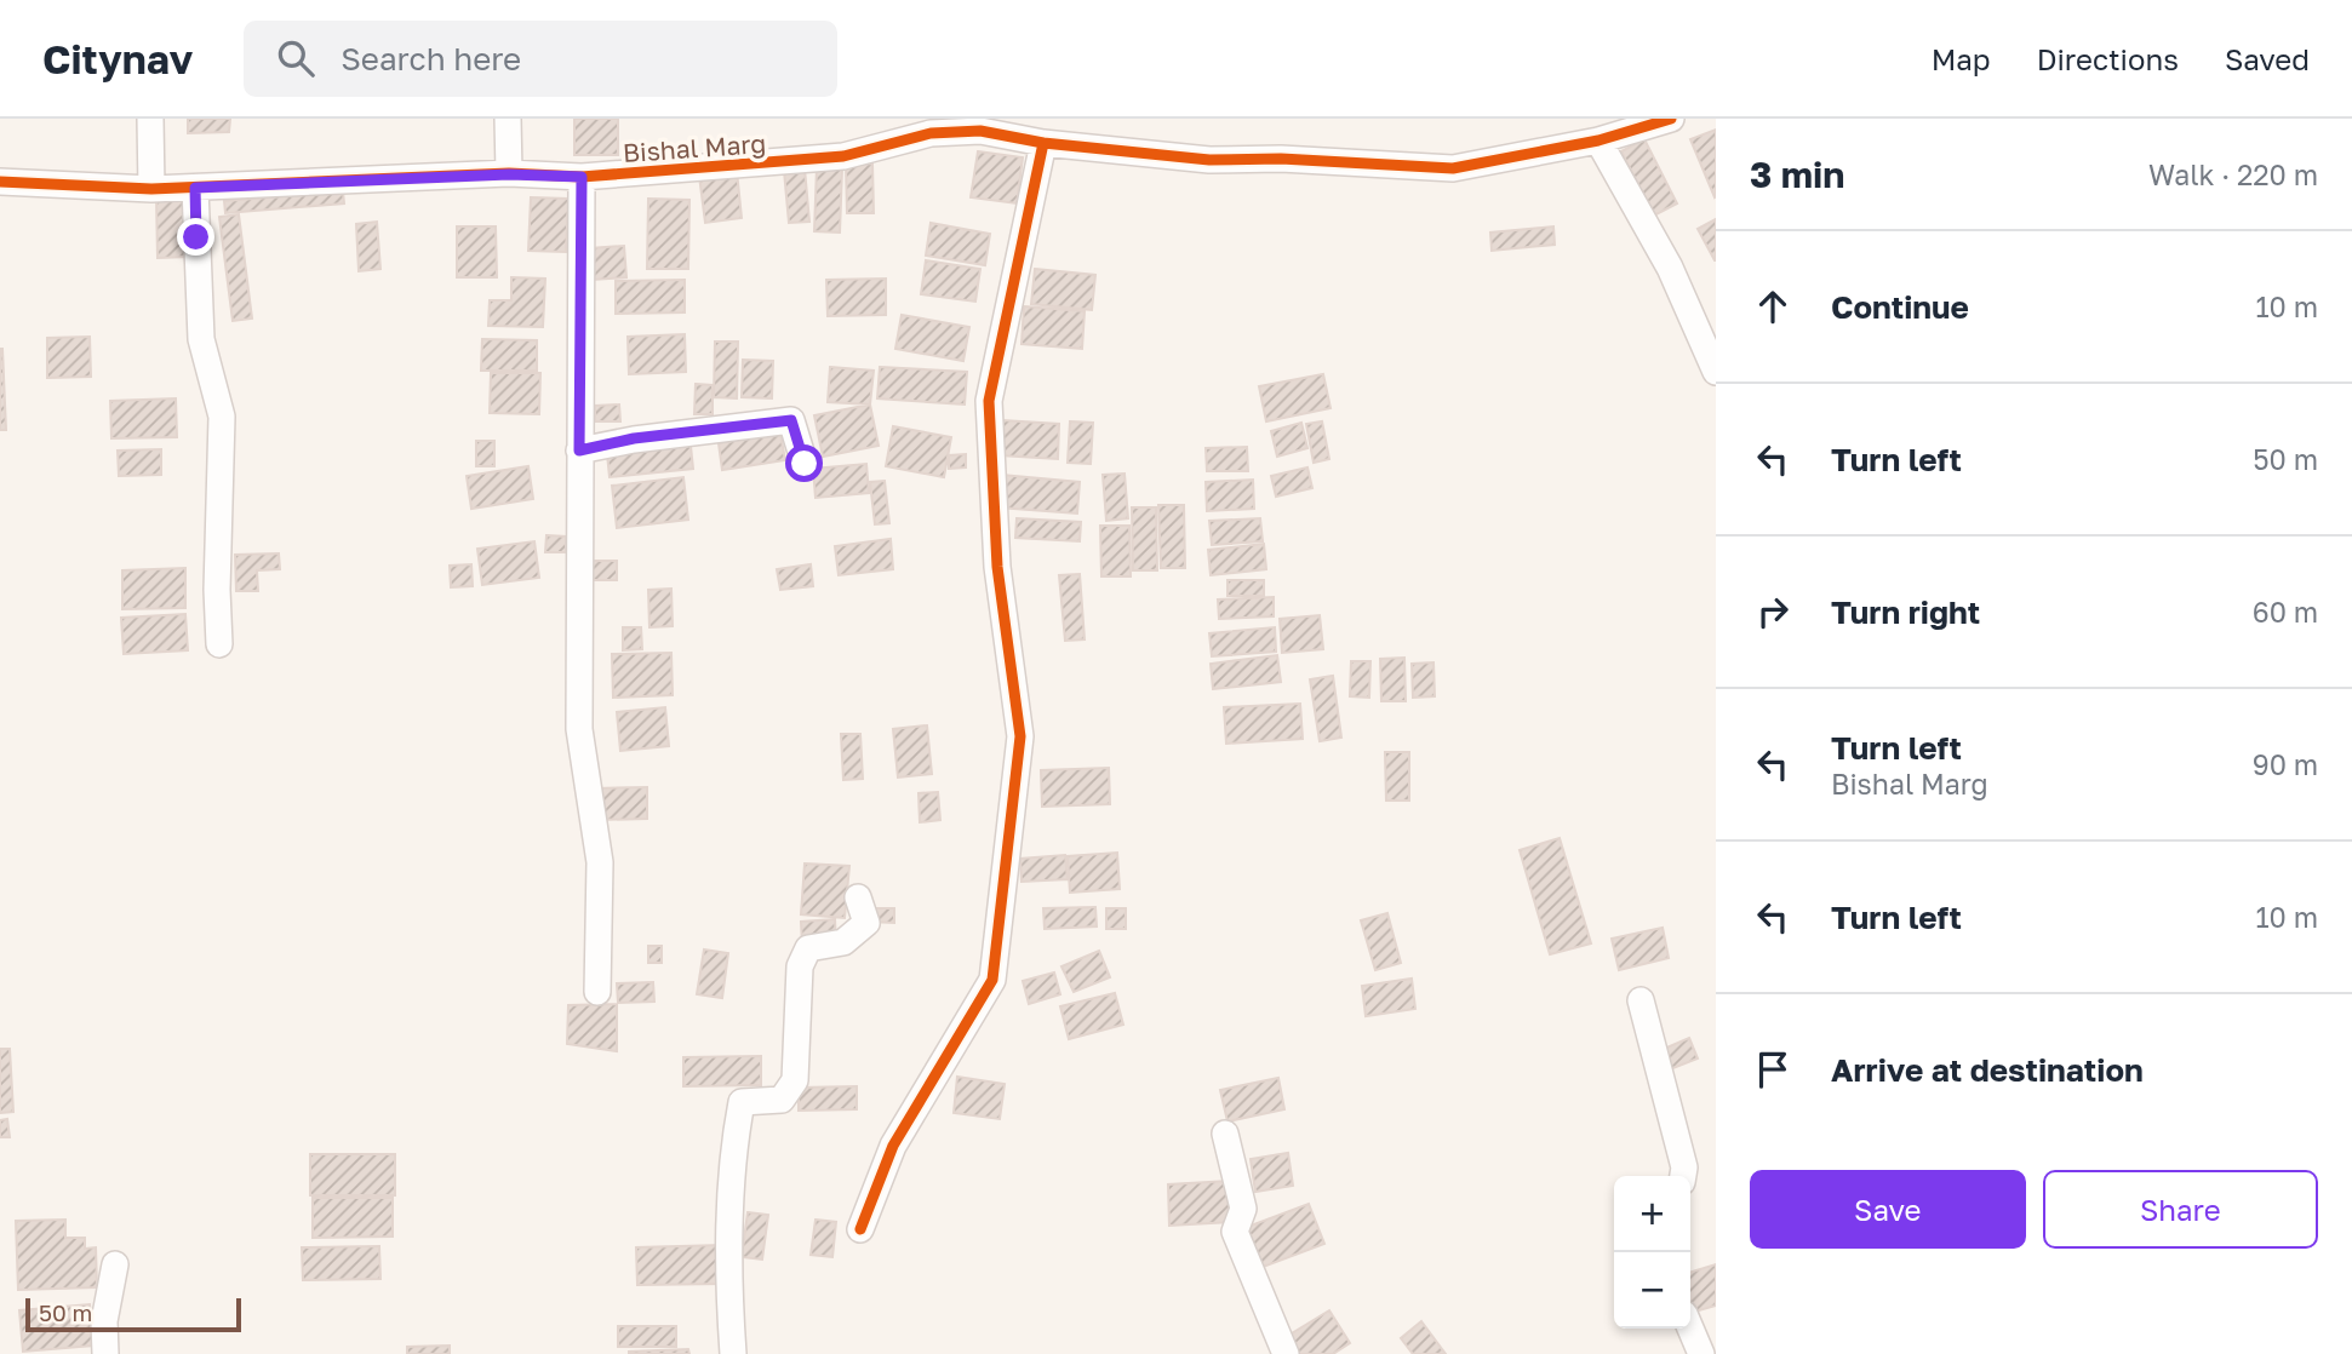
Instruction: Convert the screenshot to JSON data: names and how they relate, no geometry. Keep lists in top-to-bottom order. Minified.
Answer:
{"streets":{"street":["Bishal Marg"]},"scale_bar":"50 m","page":{"header":"Citynav","search":"Search here","nav":["Map","Directions","Saved"],"heading":["3 min","Walk · 220 m"],"list":[["Continue","10 m"],["Turn left","50 m"],["Turn right","60 m"],["Turn left","Bishal Marg","90 m"],["Turn left","10 m"],"Arrive at destination"],"buttons":["Save","Share"],"map_buttons":["+","−"],"scale":"50 m"}}
